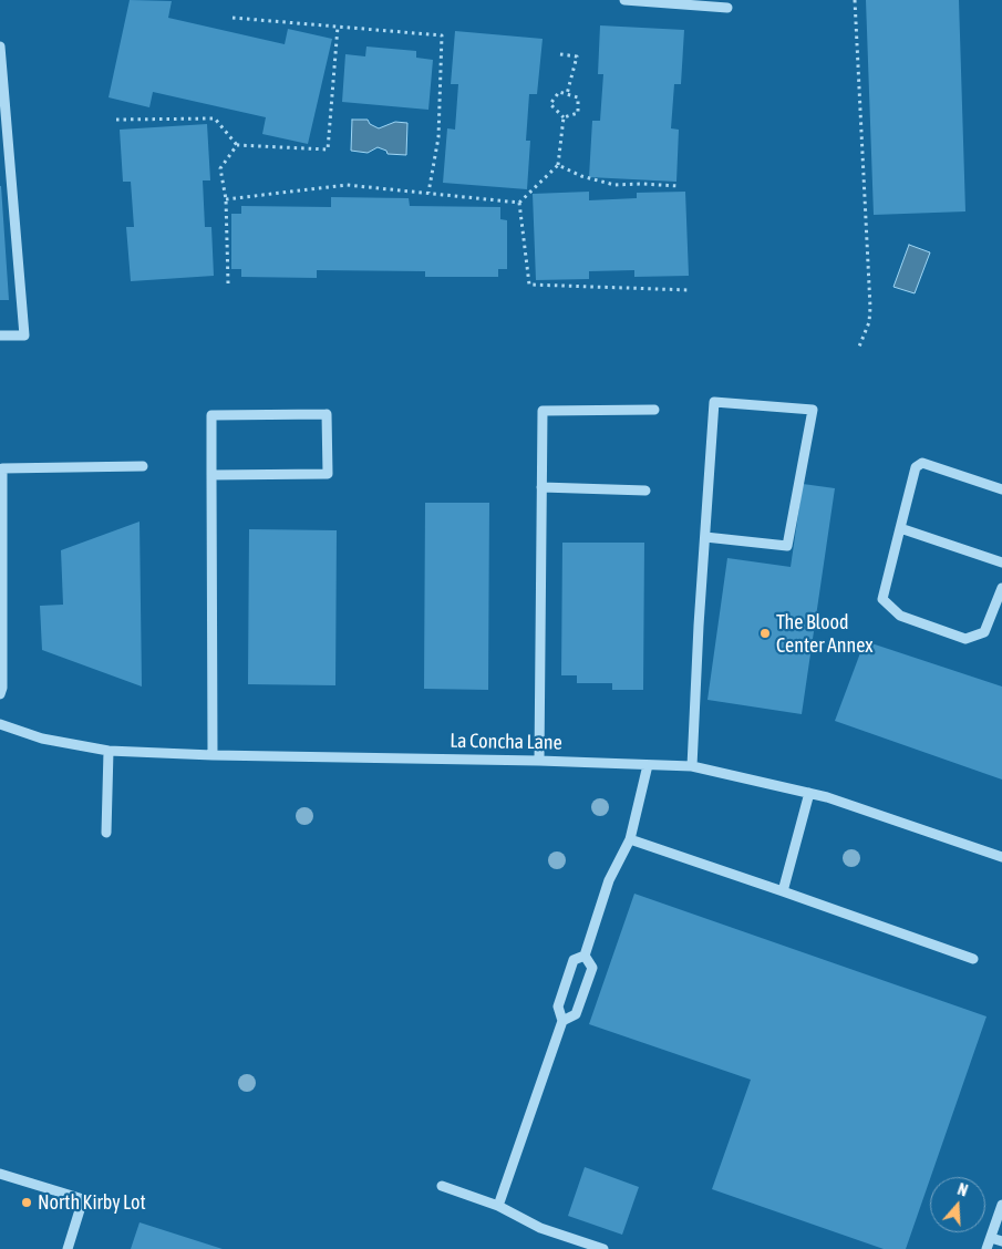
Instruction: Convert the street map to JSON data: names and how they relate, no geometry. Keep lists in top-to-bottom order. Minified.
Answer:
{"streets":{"street":["La Concha Lane"]},"places":["The Blood Center Annex","North Kirby Lot"],"north":"top"}
